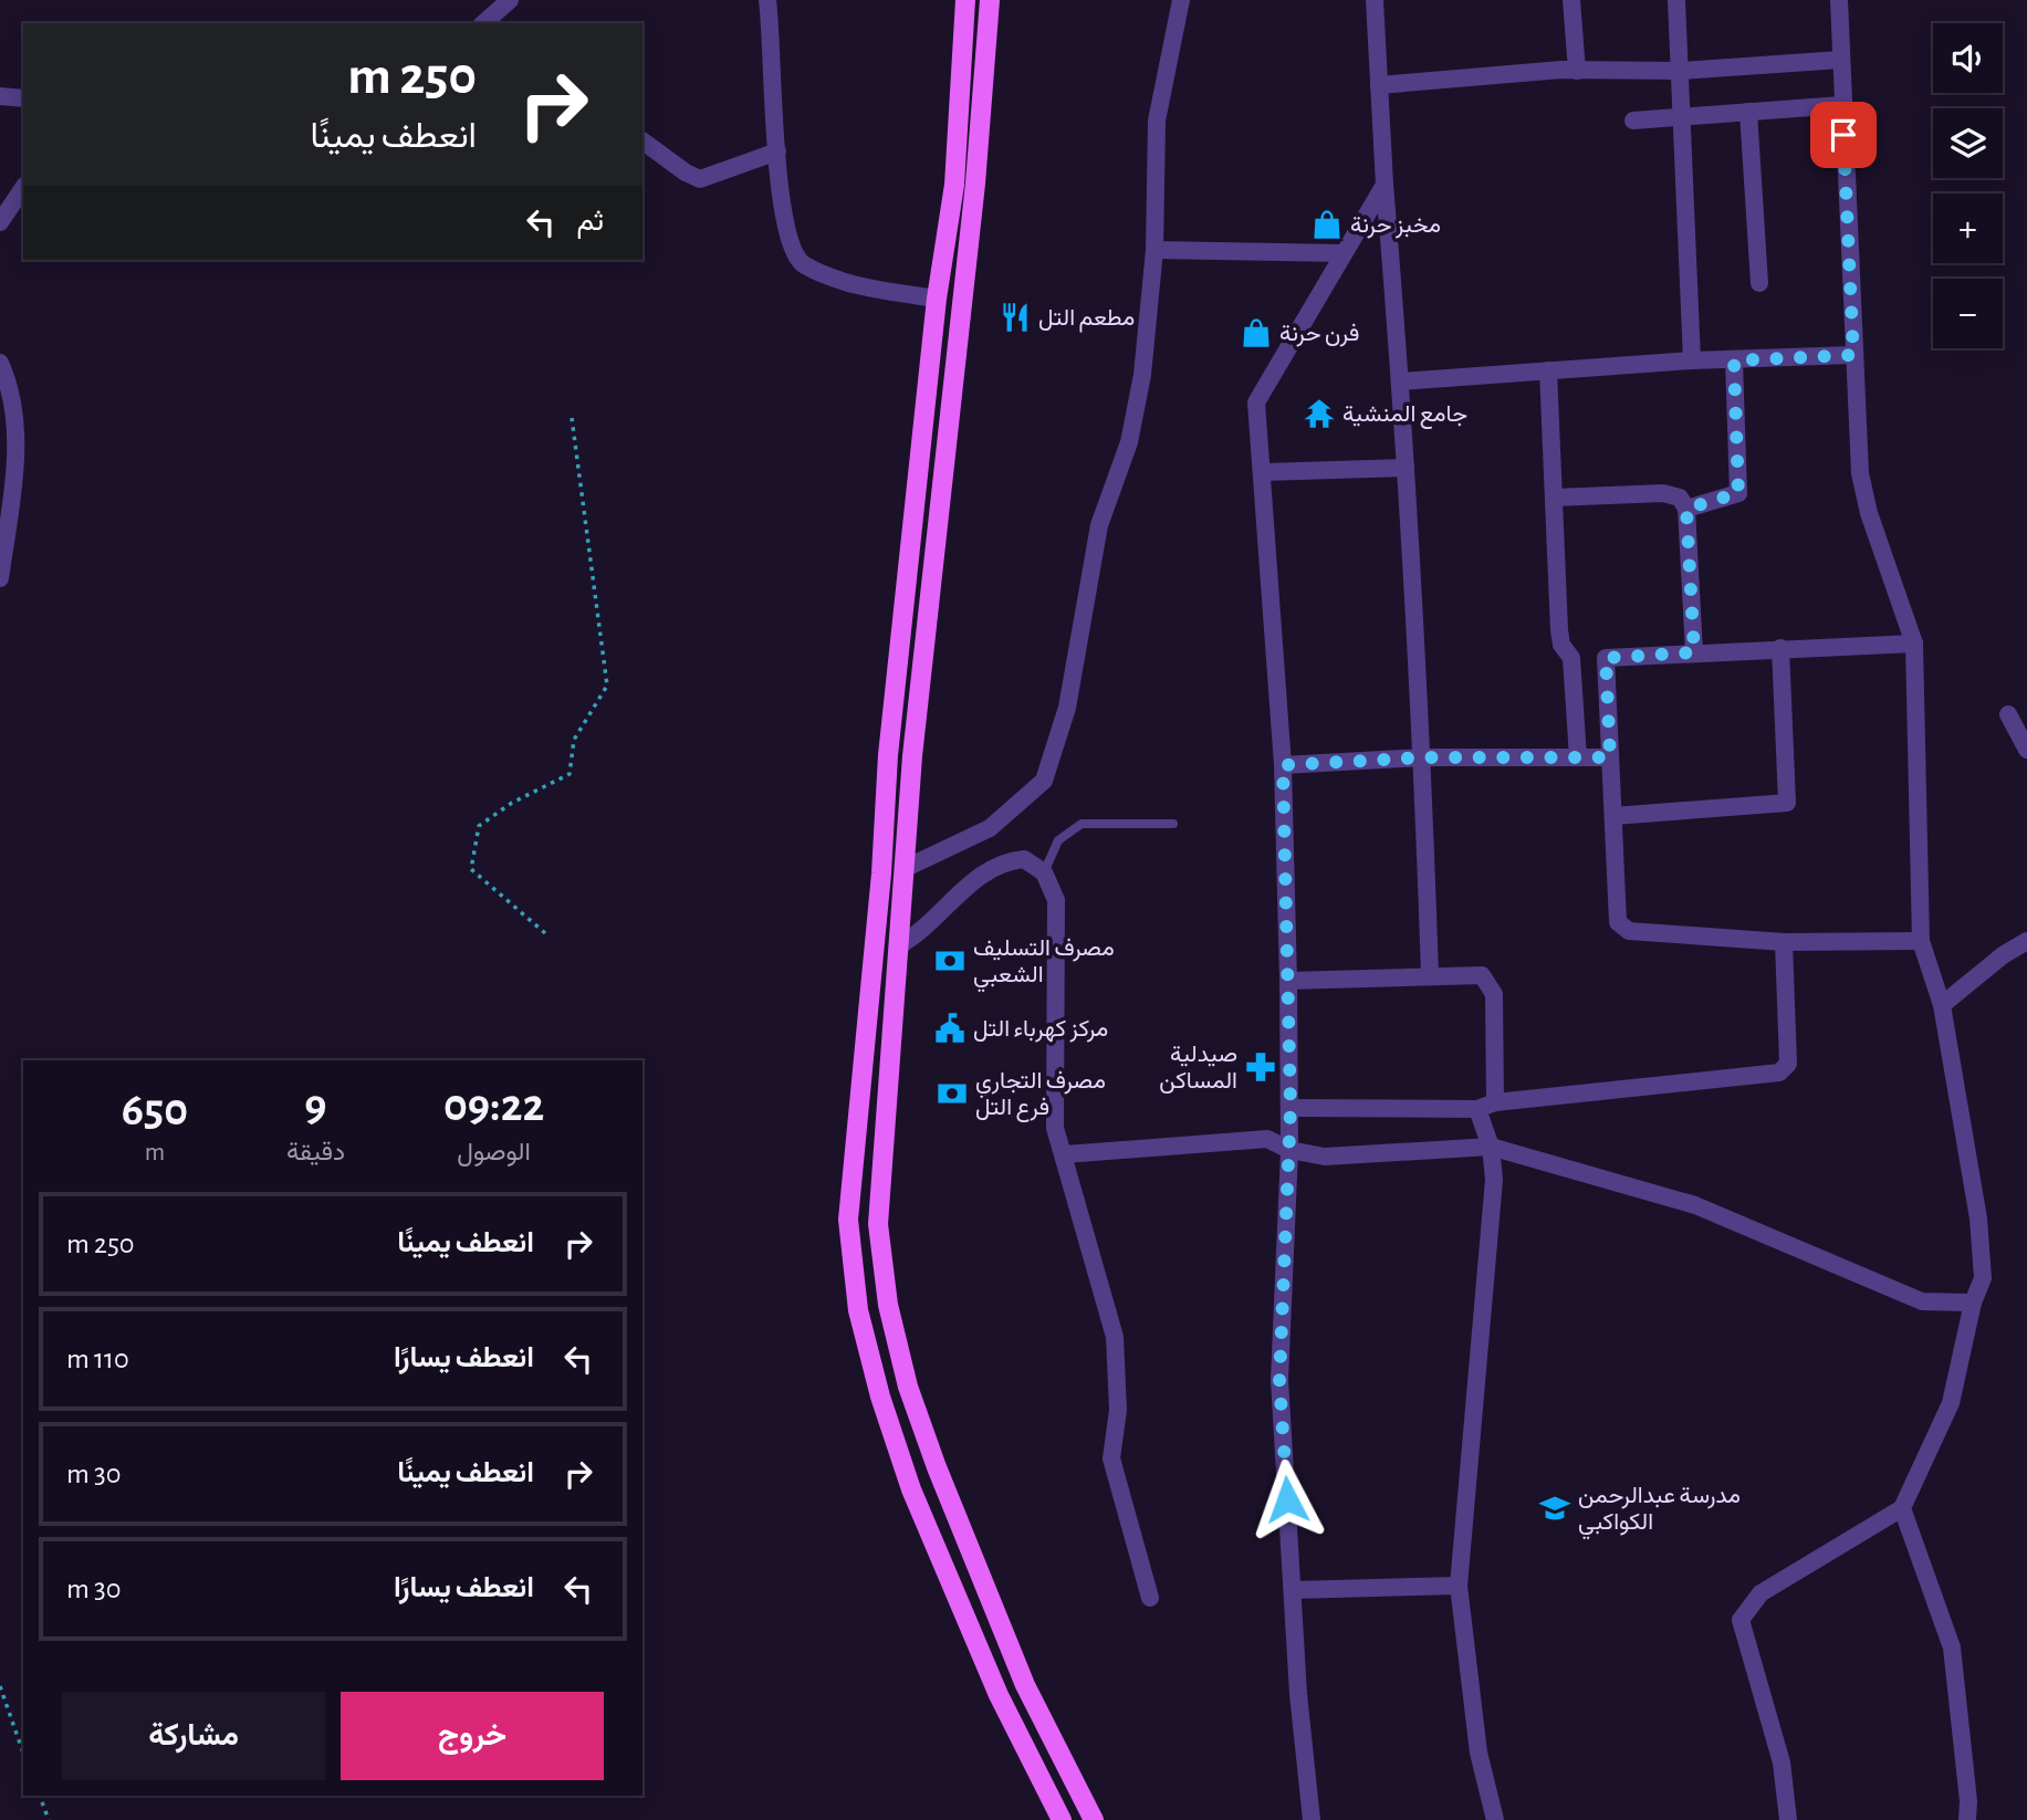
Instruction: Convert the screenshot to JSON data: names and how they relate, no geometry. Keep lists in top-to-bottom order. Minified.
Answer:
{"places":{"shop":["مخبز حرنة","فرن حرنة"],"restaurant":["مطعم التل"],"temple":["جامع المنشية"],"bank":["مصرف التسليف الشعبي","مصرف التجاري فرع التل"],"public building":["مركز كهرباء التل"],"pharmacy":["صيدلية المساكن"],"school or university":["مدرسة عبدالرحمن الكواكبي"]},"page":{"map_buttons":["+","−"],"turn":["250 m","انعطف يمينًا"],"then":"ثم","eta":["09:22","الوصول","9","دقيقة","650","m"],"list":[{"name":"انعطف يمينًا","value":"250 m"},{"name":"انعطف يسارًا","value":"110 m"},{"name":"انعطف يمينًا","value":"30 m"},{"name":"انعطف يسارًا","value":"30 m"}],"buttons":["خروج","مشاركة"]}}
